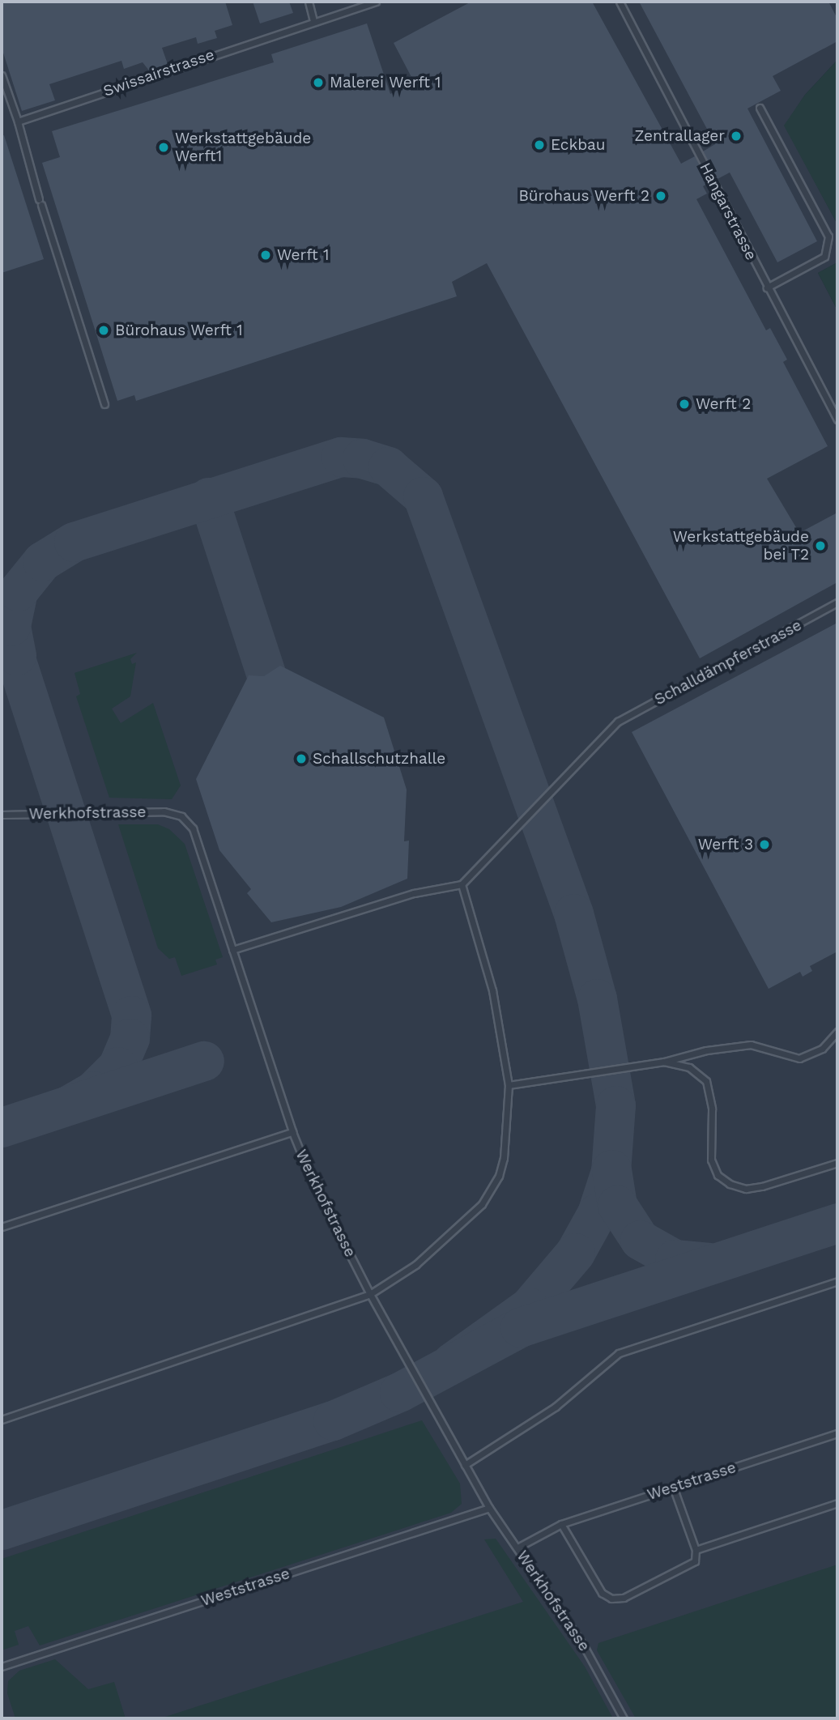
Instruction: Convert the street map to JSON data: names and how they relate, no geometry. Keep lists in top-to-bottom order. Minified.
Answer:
{"streets":{"lane":["Swissairstrasse","Hangarstrasse","Schalldämpferstrasse","Werkhofstrasse","Weststrasse"]},"crossings":[["Werkhofstrasse","Weststrasse"]],"places":["Malerei Werft 1","Zentrallager","Eckbau","Werkstattgebäude Werft1","Bürohaus Werft 2","Werft 1","Bürohaus Werft 1","Werft 2","Werkstattgebäude bei T2","Schallschutzhalle","Werft 3"]}
